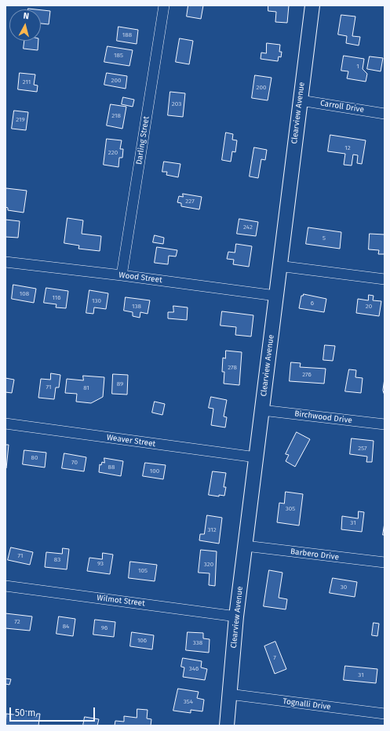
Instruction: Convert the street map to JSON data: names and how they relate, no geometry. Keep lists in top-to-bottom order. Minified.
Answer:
{"streets":{"street":["Carroll Drive","Clearview Avenue","Darling Street","Wood Street","Birchwood Drive","Weaver Street","Barbero Drive","Wilmot Street","Tognalli Drive"]},"crossings":[["Carroll Drive","Clearview Avenue"],["Clearview Avenue","Wood Street"],["Clearview Avenue","Birchwood Drive"],["Clearview Avenue","Weaver Street"],["Clearview Avenue","Barbero Drive"],["Clearview Avenue","Wilmot Street"],["Clearview Avenue","Tognalli Drive"],["Darling Street","Wood Street"]],"house_numbers":["188","185","1","200","211","200","203","218","219","12","220","227","242","5","108","116","130","6","138","20","278","276","89","71","81","257","80","70","88","100","305","31","312","71","83","93","320","105","30","72","84","96","106","338","7","346","31","354"],"scale_bar":"50 m","north":"top"}
